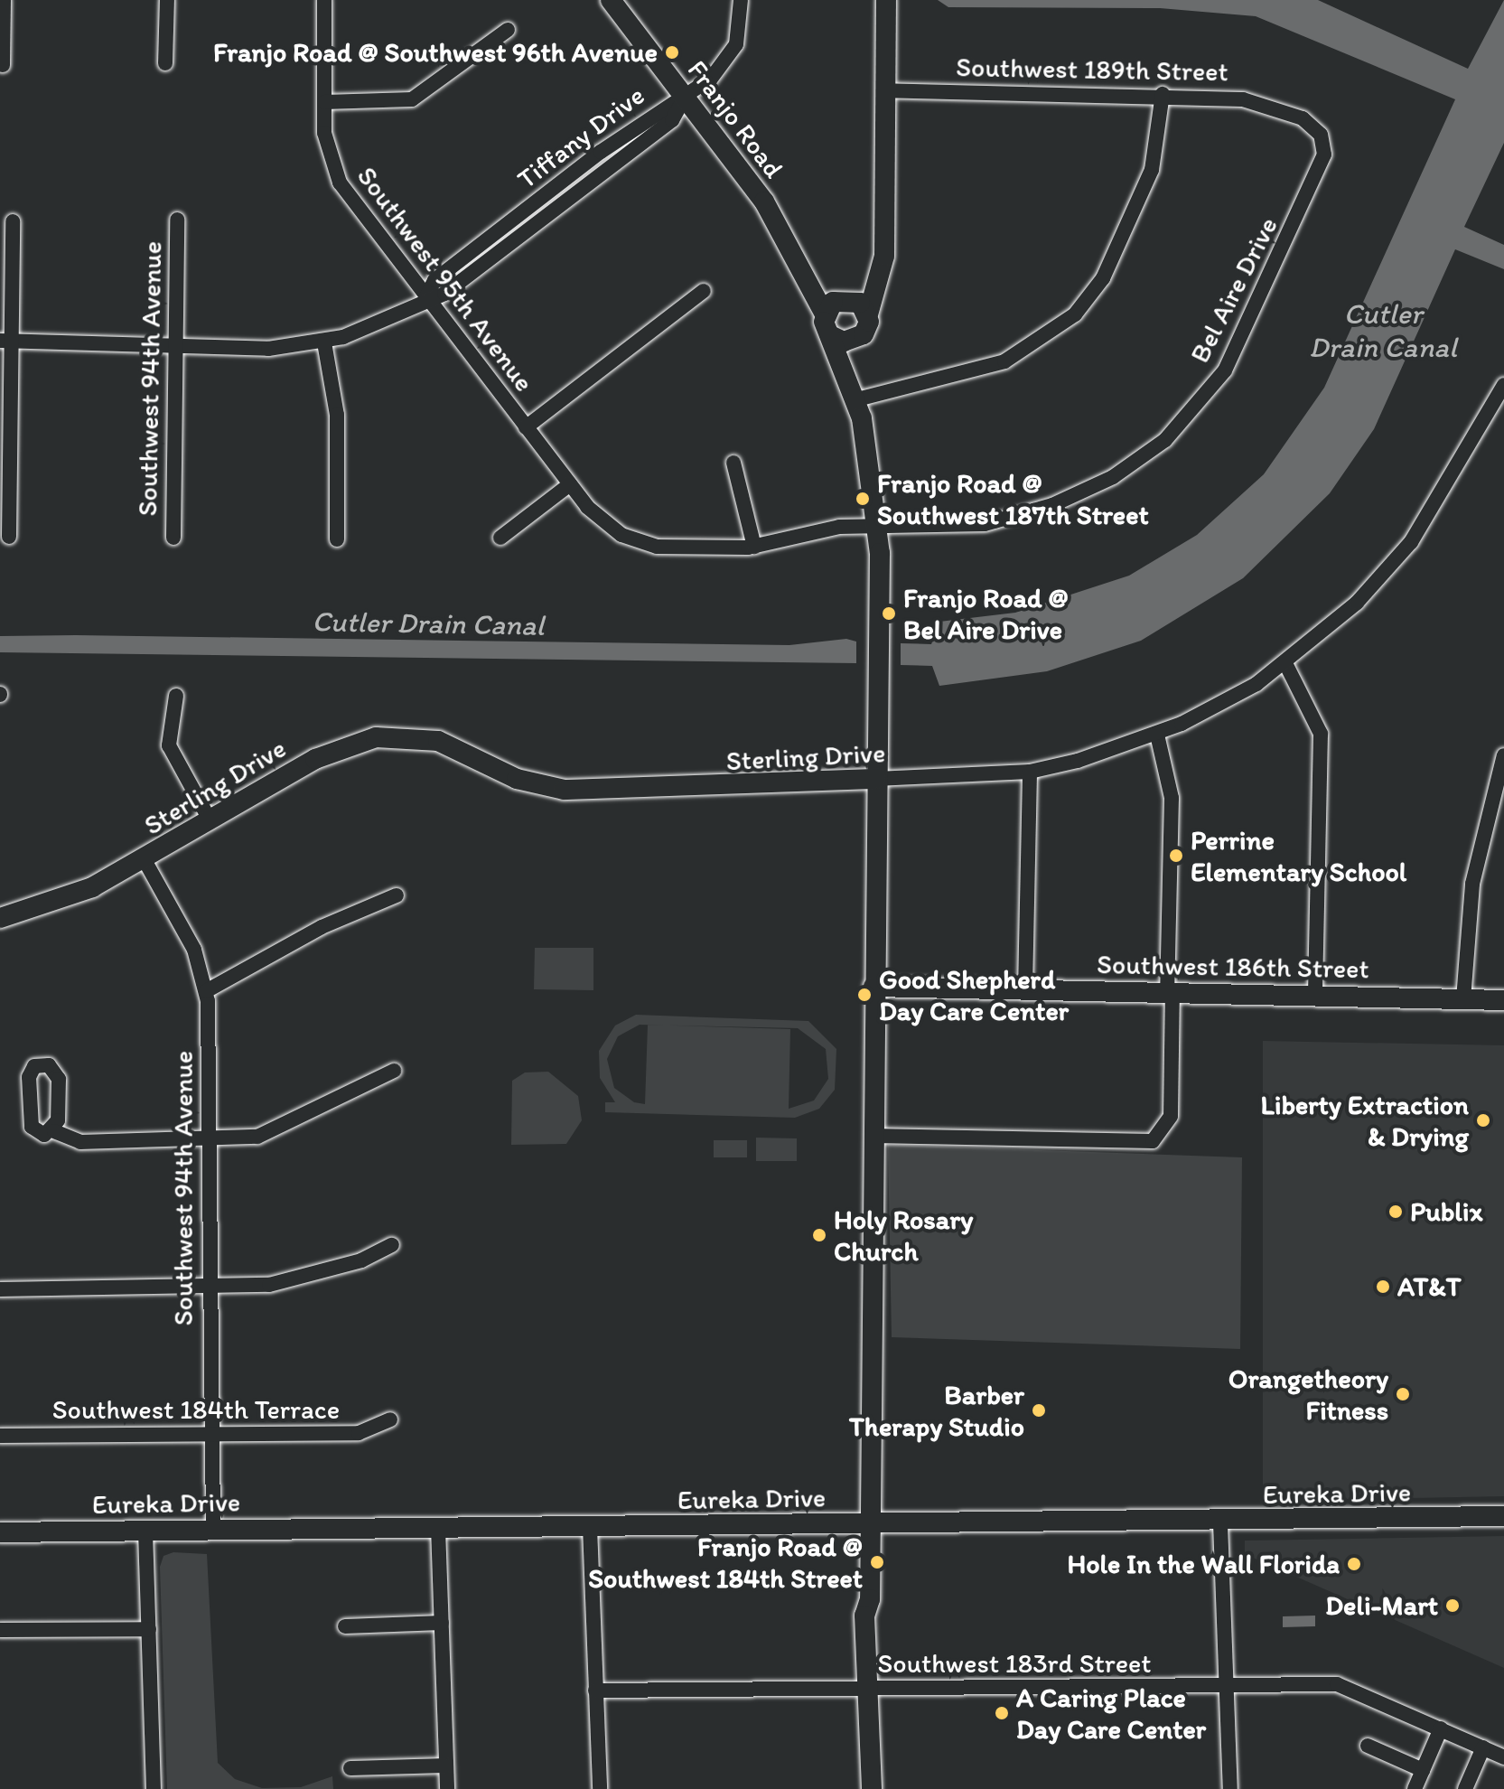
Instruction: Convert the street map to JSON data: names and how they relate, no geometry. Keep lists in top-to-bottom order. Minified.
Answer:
{"streets":{"street":["Southwest 189th Street","Franjo Road","Tiffany Drive","Southwest 95th Avenue","Bel Aire Drive","Southwest 94th Avenue","Sterling Drive","Southwest 186th Street","Southwest 184th Terrace","Eureka Drive","Southwest 183rd Street"]},"crossings":[["Southwest 189th Street","Bel Aire Drive"],["Franjo Road","Tiffany Drive"],["Franjo Road","Bel Aire Drive"],["Franjo Road","Sterling Drive"],["Franjo Road","Southwest 186th Street"],["Franjo Road","Eureka Drive"],["Franjo Road","Southwest 183rd Street"],["Tiffany Drive","Southwest 95th Avenue"],["Tiffany Drive","Southwest 94th Avenue"],["Southwest 95th Avenue","Bel Aire Drive"],["Southwest 94th Avenue","Sterling Drive"],["Southwest 94th Avenue","Southwest 184th Terrace"],["Southwest 94th Avenue","Eureka Drive"]],"water":["Cutler Drain Canal"],"places":["Franjo Road @ Southwest 96th Avenue","Franjo Road @ Southwest 187th Street","Franjo Road @ Bel Aire Drive","Perrine Elementary School","Good Shepherd Day Care Center","Liberty Extraction & Drying","Publix","Holy Rosary Church","AT&T","Orangetheory Fitness","Barber Therapy Studio","Franjo Road @ Southwest 184th Street","Hole In the Wall Florida","Deli-Mart","A Caring Place Day Care Center"]}
